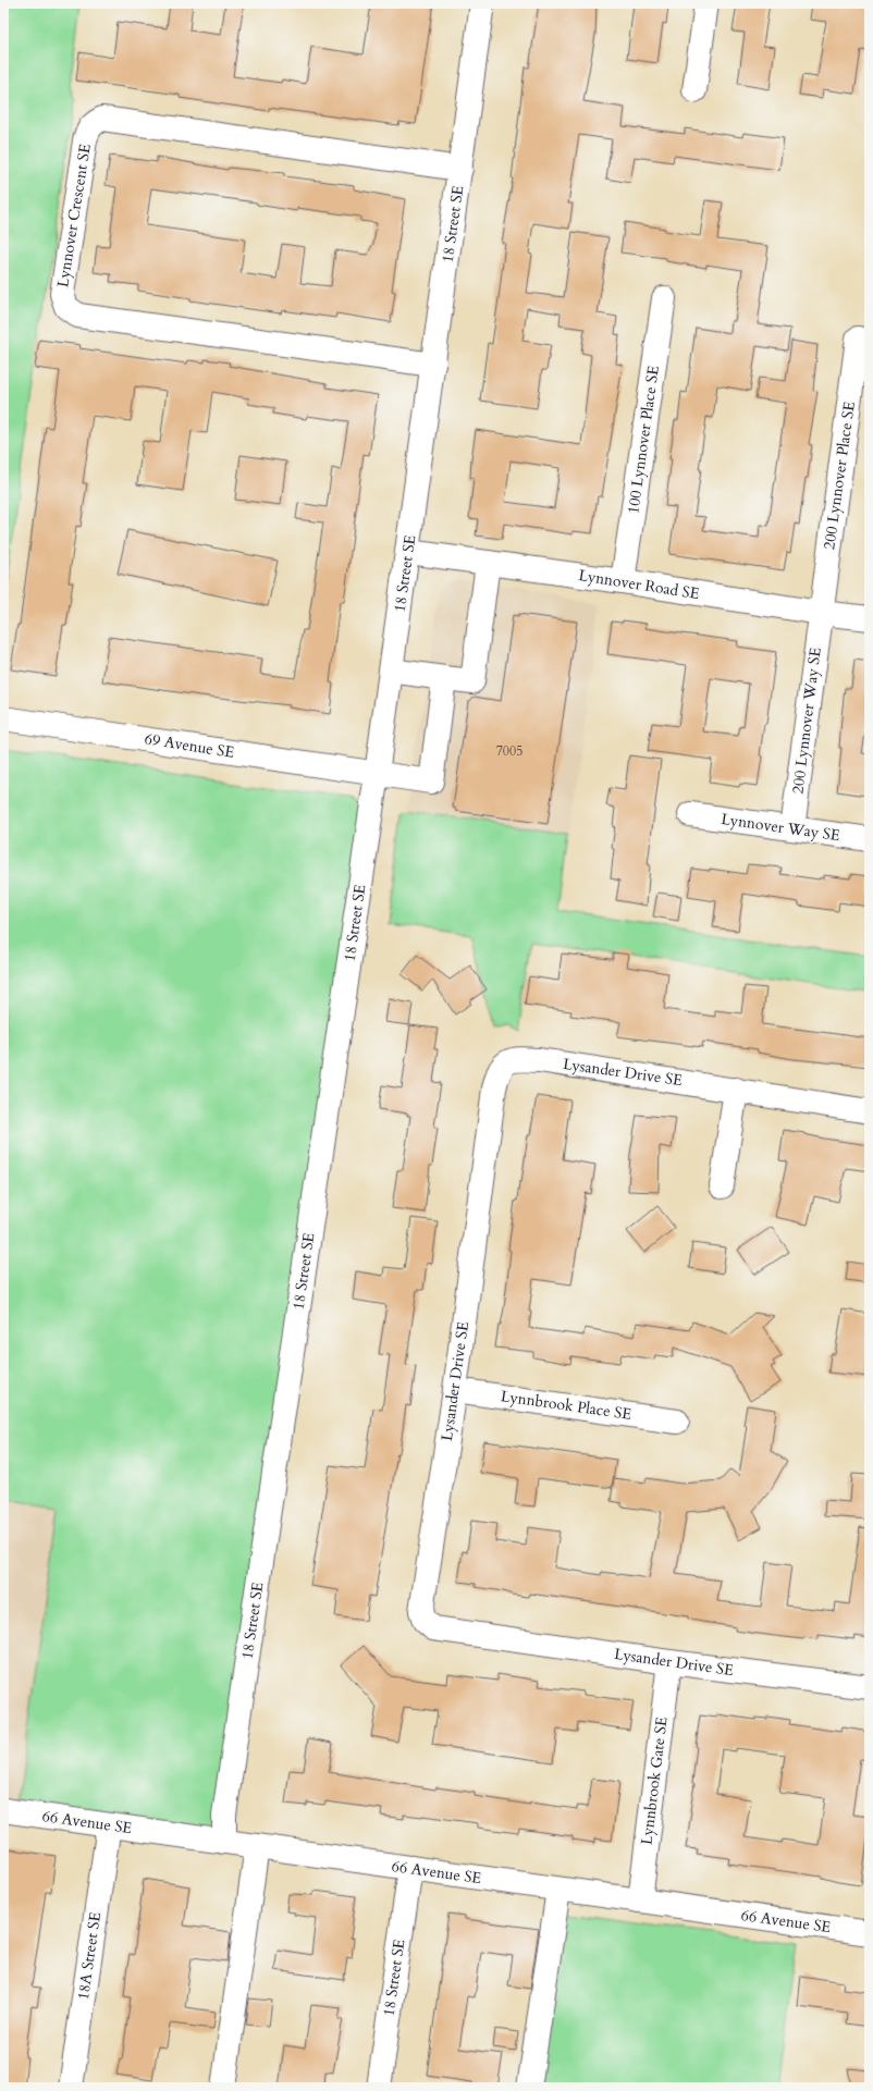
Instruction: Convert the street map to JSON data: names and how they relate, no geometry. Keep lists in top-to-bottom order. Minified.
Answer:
{"streets":{"street":["Lynnover Crescent SE","18 Street SE","100 Lynnover Place SE","200 Lynnover Place SE","Lynnover Road SE","200 Lynnover Way SE","69 Avenue SE","Lynnover Way SE","Lysander Drive SE","Lynnbrook Place SE","Lynnbrook Gate SE","66 Avenue SE","18A Street SE"]},"crossings":[["Lynnover Crescent SE","18 Street SE"],["18 Street SE","Lynnover Road SE"],["18 Street SE","69 Avenue SE"],["18 Street SE","66 Avenue SE"],["100 Lynnover Place SE","Lynnover Road SE"],["200 Lynnover Place SE","Lynnover Road SE"],["200 Lynnover Place SE","200 Lynnover Way SE"],["Lynnover Road SE","200 Lynnover Way SE"],["200 Lynnover Way SE","Lynnover Way SE"],["Lysander Drive SE","Lynnbrook Place SE"],["Lysander Drive SE","Lynnbrook Gate SE"],["Lynnbrook Gate SE","66 Avenue SE"],["66 Avenue SE","18A Street SE"]],"house_numbers":["7005"]}
